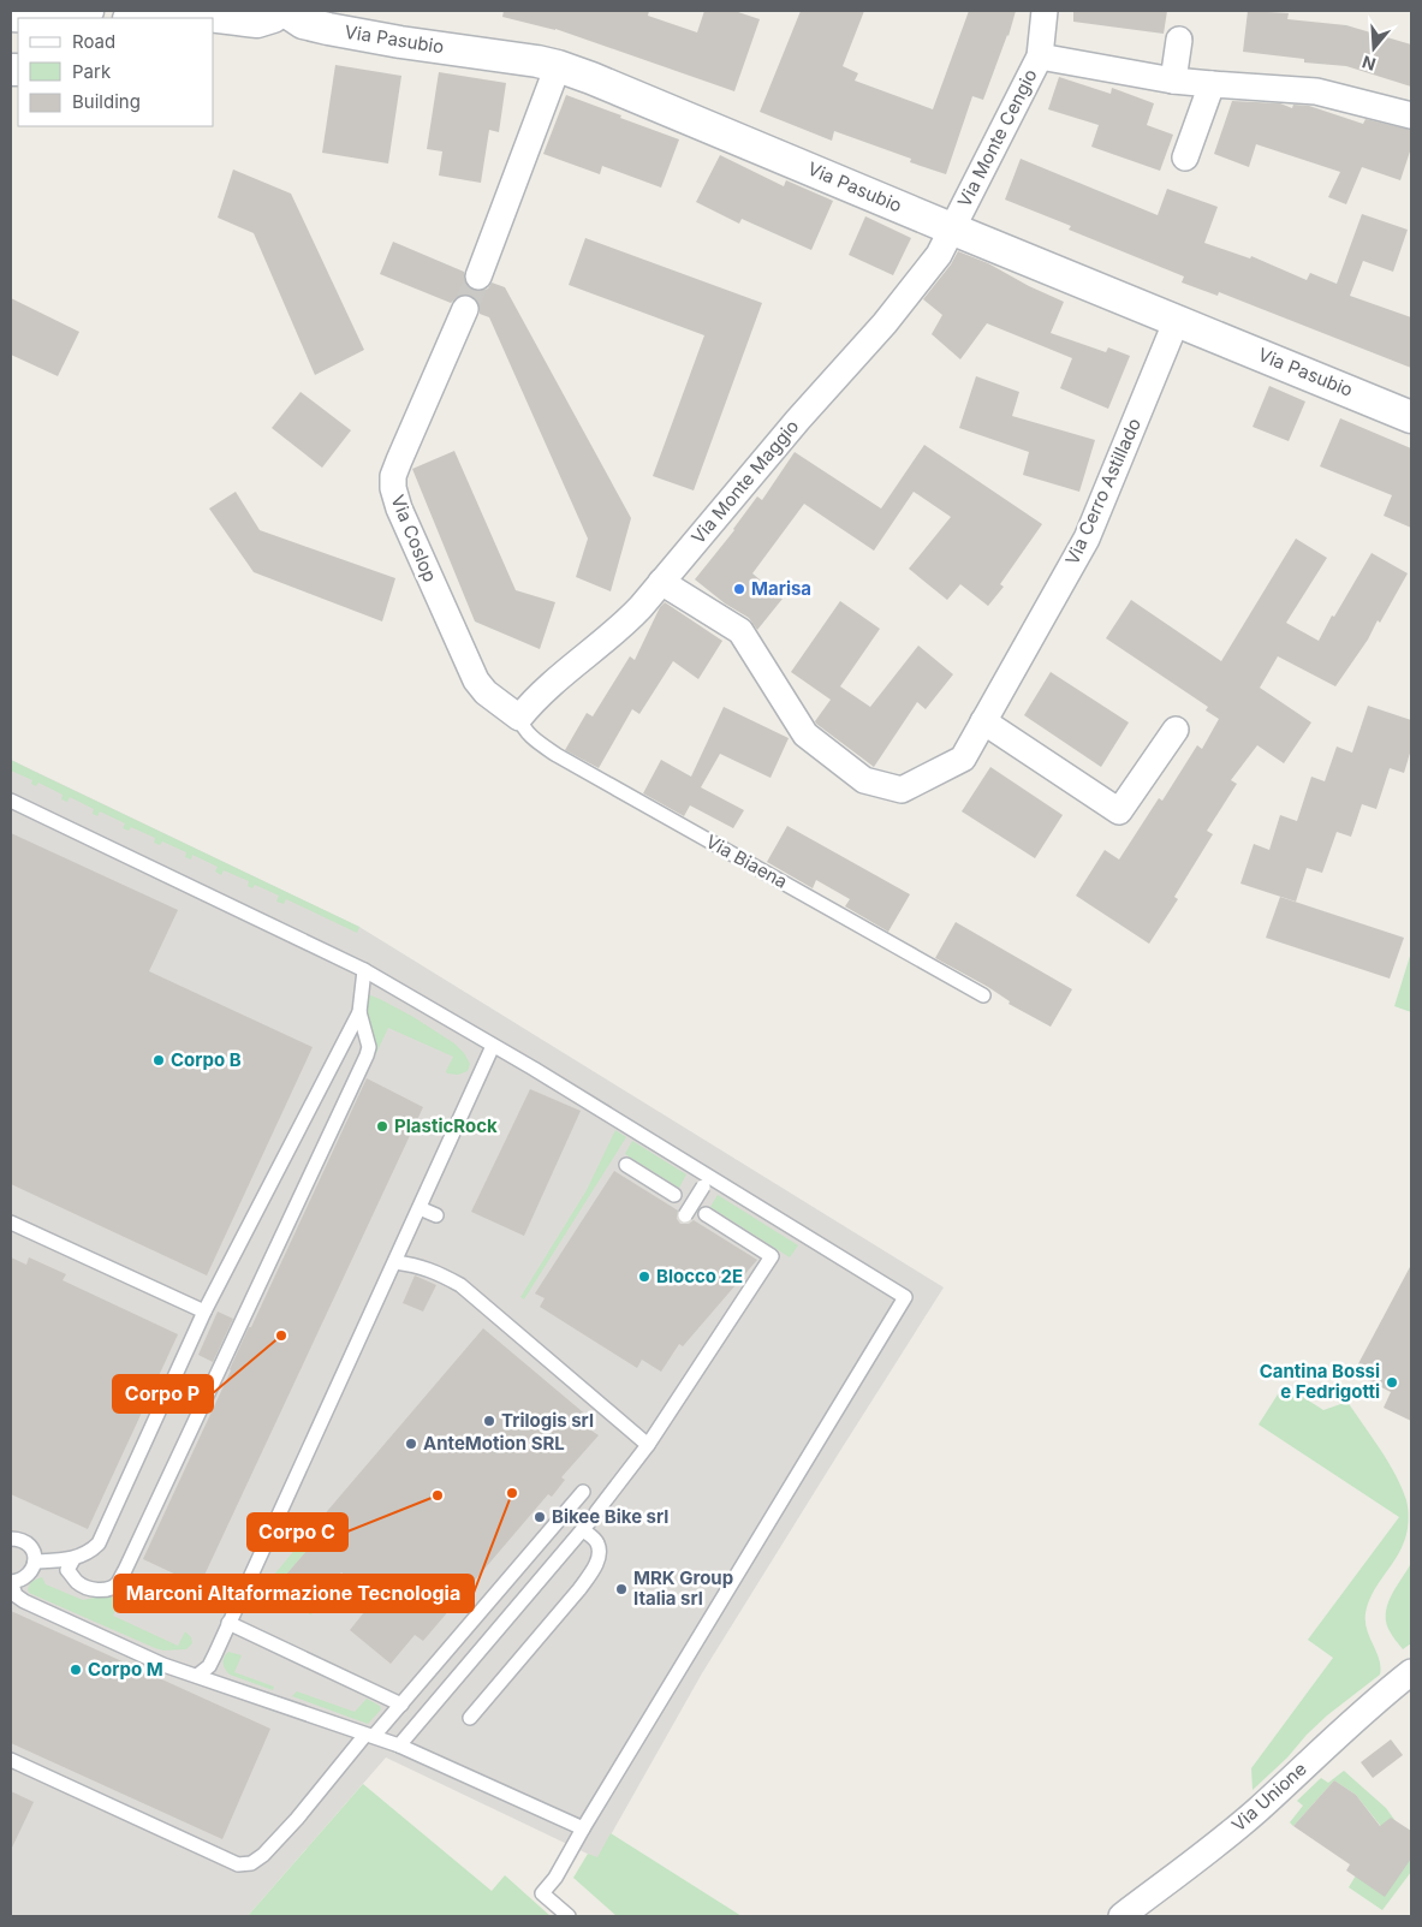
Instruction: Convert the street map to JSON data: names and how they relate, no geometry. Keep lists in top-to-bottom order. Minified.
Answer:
{"streets":{"street":["Via Pasubio","Via Monte Cengio","Via Monte Maggio","Via Cerro Astillado","Via Coslop","Via Unione"],"lane":["Via Biaena"]},"crossings":[["Via Pasubio","Via Monte Cengio"],["Via Pasubio","Via Monte Maggio"],["Via Pasubio","Via Cerro Astillado"],["Via Monte Cengio","Via Monte Maggio"],["Via Monte Maggio","Via Cerro Astillado"],["Via Monte Maggio","Via Coslop"],["Via Monte Maggio","Via Biaena"],["Via Coslop","Via Biaena"]],"places":["Marisa","Corpo B","PlasticRock","Blocco 2E","Corpo P","Cantina Bossi e Fedrigotti","Trilogis srl","AnteMotion SRL","Marconi Altaformazione Tecnologia","Corpo C","Bikee Bike srl","MRK Group Italia srl","Corpo M"],"legend":["Road","Park","Building"],"north":"bottom"}
